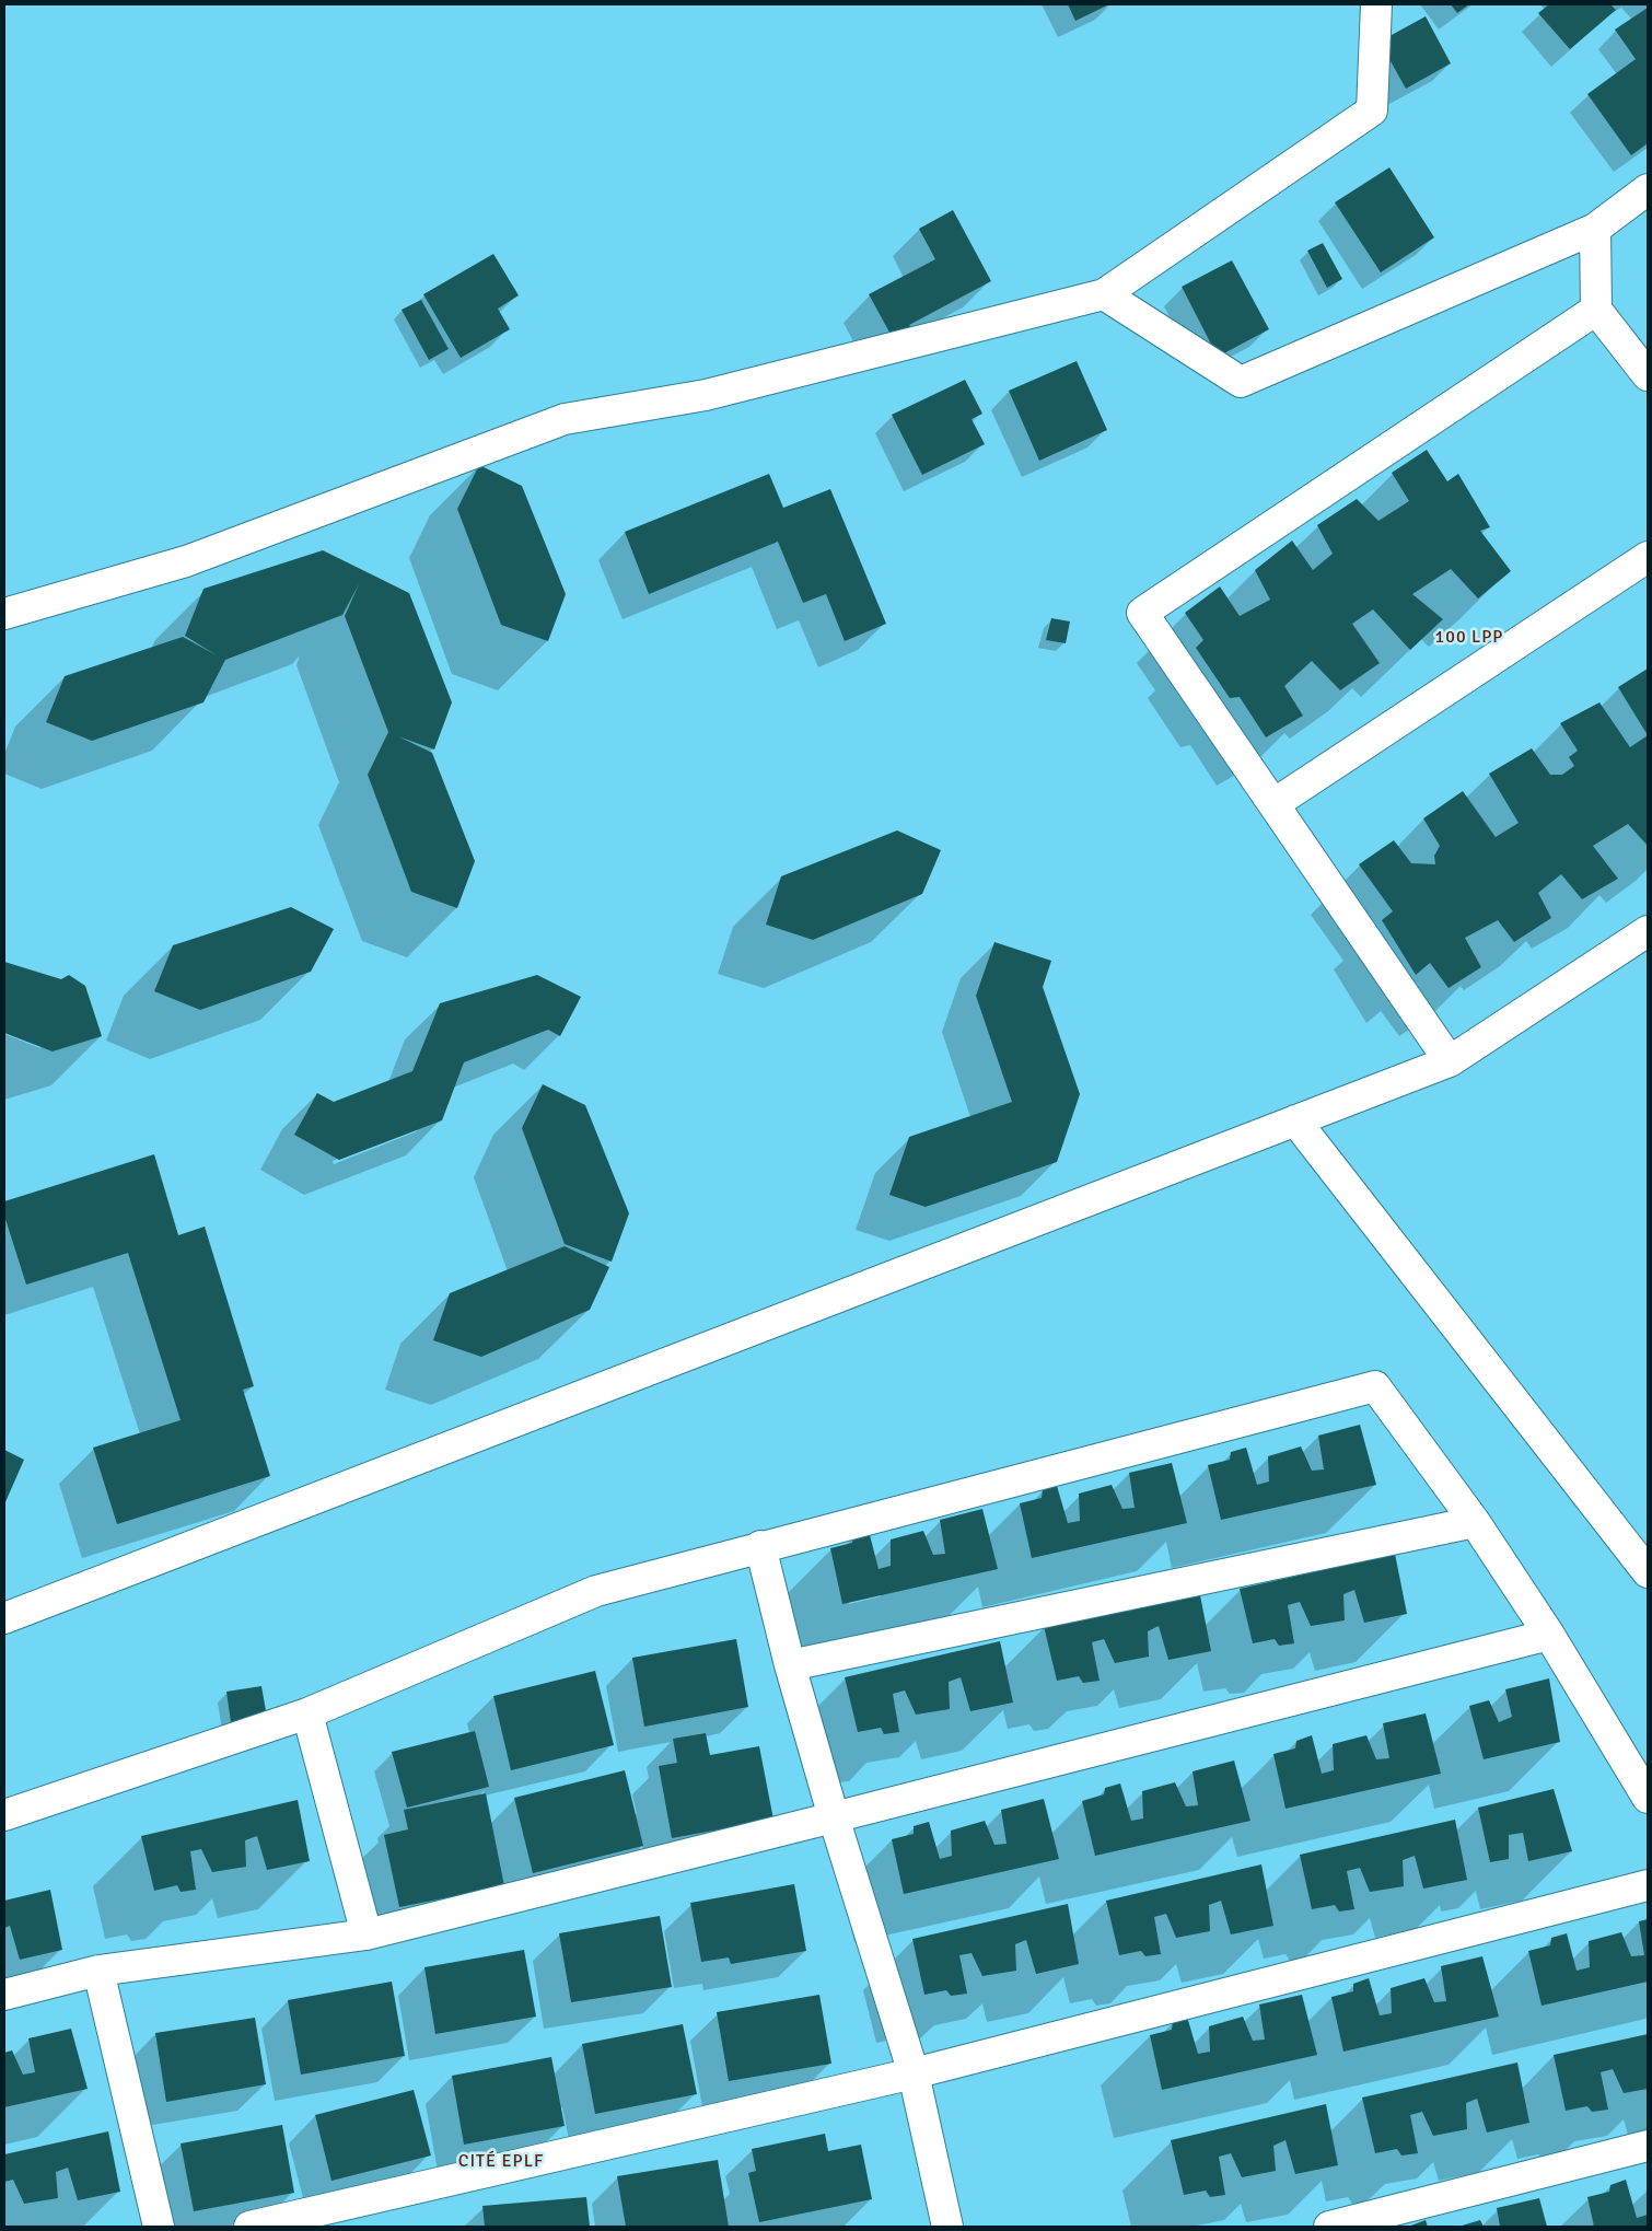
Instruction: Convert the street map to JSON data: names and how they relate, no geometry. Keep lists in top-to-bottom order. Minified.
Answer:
{"districts":["100 LPP","CITÉ EPLF"]}
